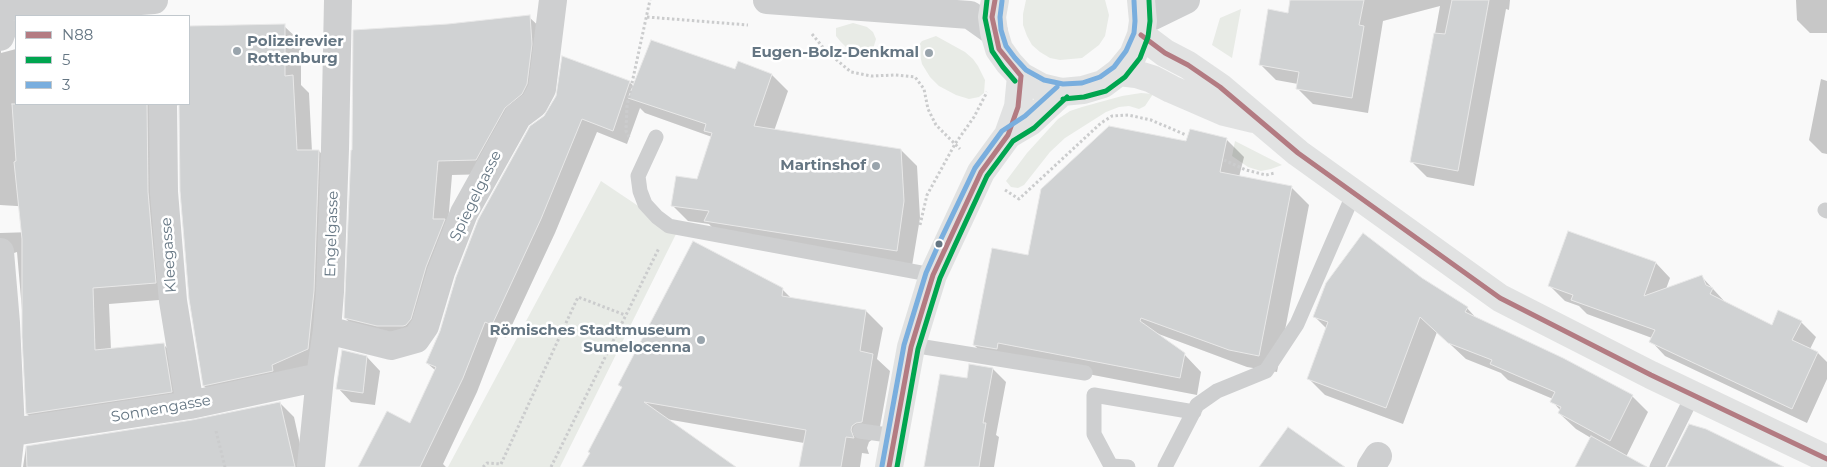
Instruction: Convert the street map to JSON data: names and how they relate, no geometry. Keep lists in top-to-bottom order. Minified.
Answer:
{"streets":{"street":["Spiegelgasse","Engelgasse","Kleegasse","Sonnengasse"]},"crossings":[["Spiegelgasse","Engelgasse"],["Engelgasse","Sonnengasse"],["Kleegasse","Sonnengasse"]],"places":["Polizeirevier Rottenburg","Eugen-Bolz-Denkmal","Martinshof","Römisches Stadtmuseum Sumelocenna"],"lines":["transit line N88","transit line 5","transit line 3"],"legend":["N88","5","3"]}
